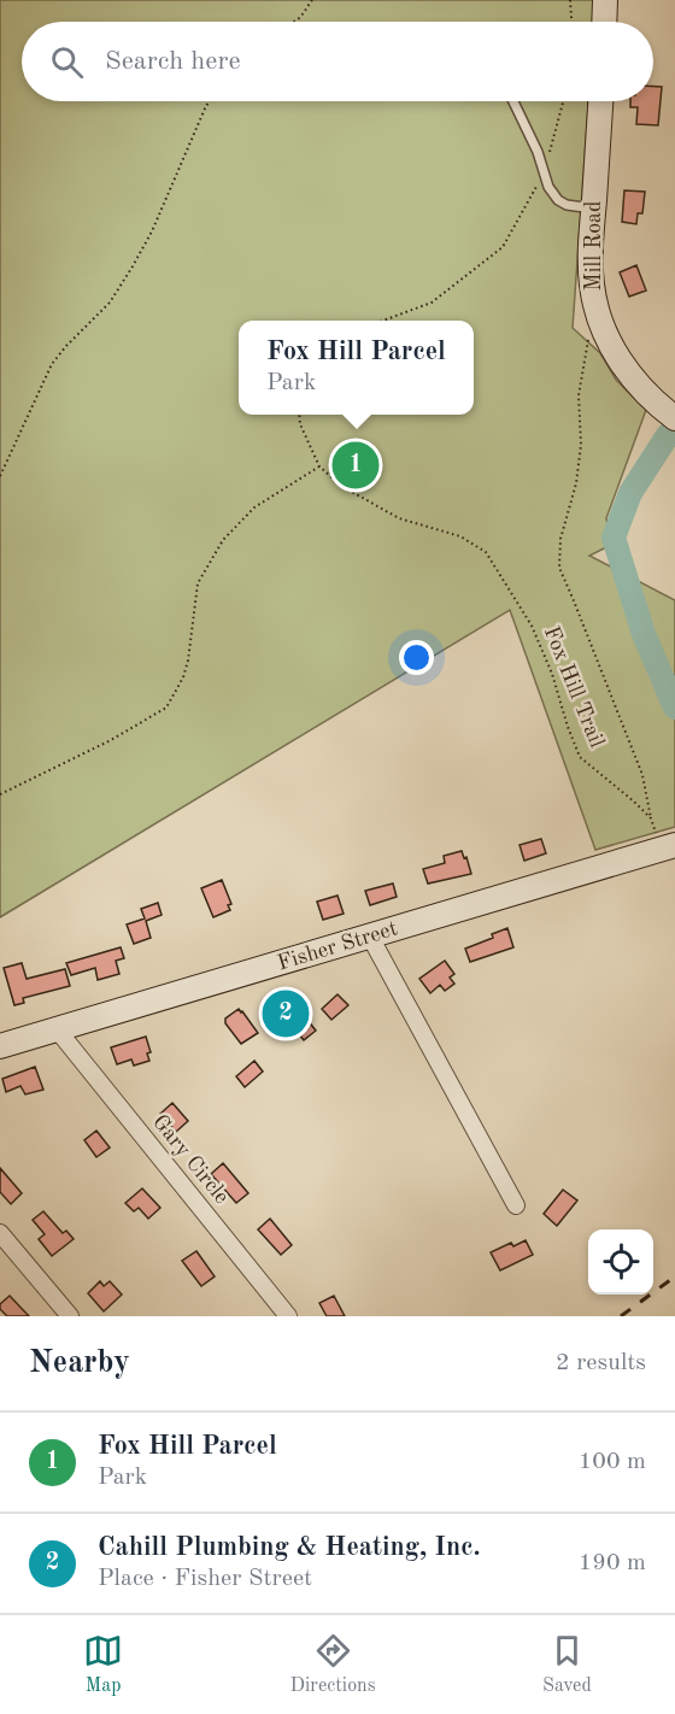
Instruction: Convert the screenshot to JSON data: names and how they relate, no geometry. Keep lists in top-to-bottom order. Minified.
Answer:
{"streets":{"main road":["Mill Road","Fisher Street"],"street":["Gary Circle"],"path":["Fox Hill Trail"]},"crossings":[["Fox Hill Trail","Fisher Street"],["Fisher Street","Gary Circle"]],"page":{"search":"Search here","popup":["Fox Hill Parcel","Park"],"pins":["1","2"],"heading":["Nearby","2 results"],"list":[{"mark":"1","name":"Fox Hill Parcel","note":"Park","value":"100 m"},{"mark":"2","name":"Cahill Plumbing & Heating, Inc.","note":"Place · Fisher Street","value":"190 m"}],"nav":["Map","Directions","Saved"]}}
